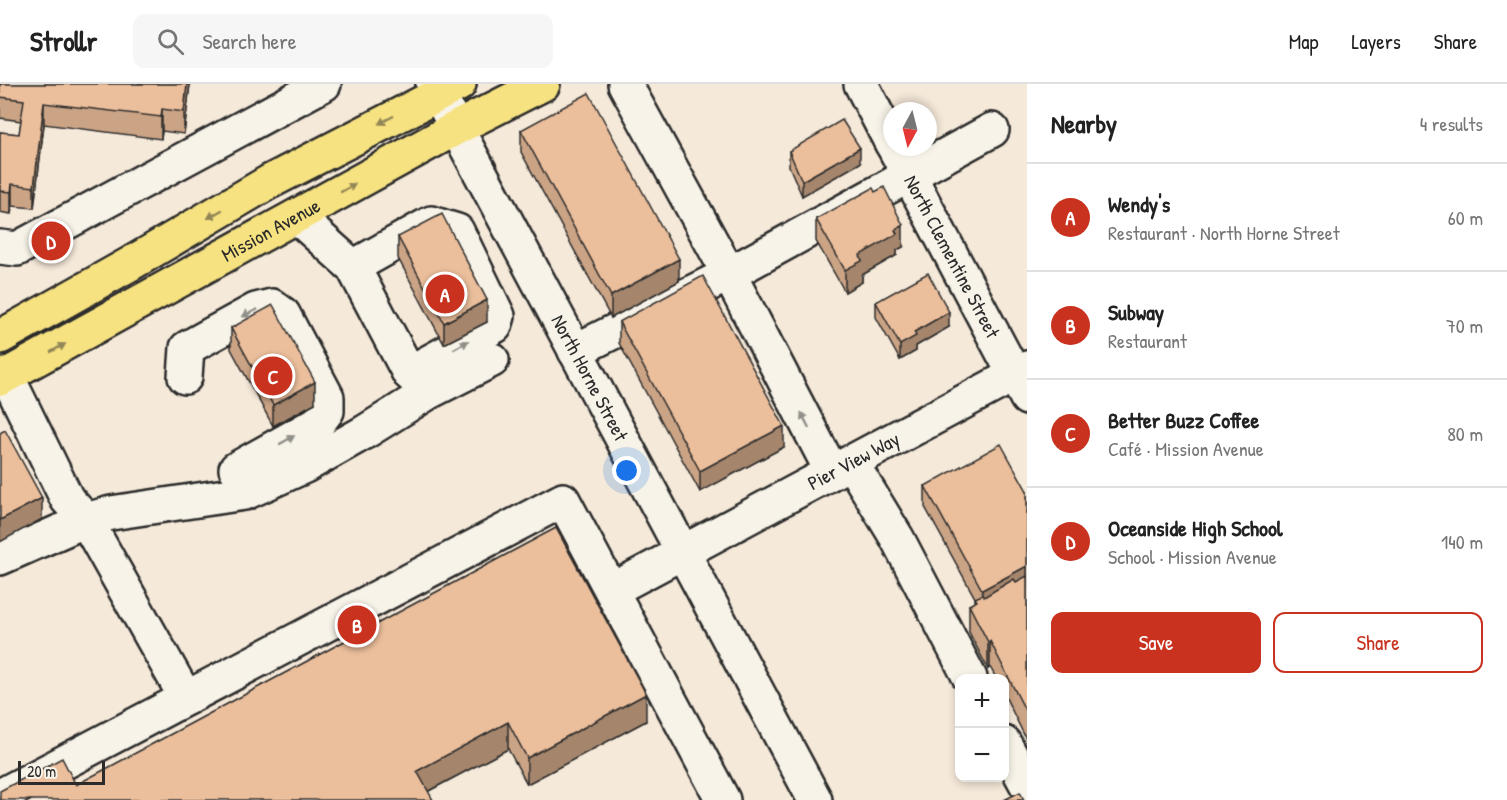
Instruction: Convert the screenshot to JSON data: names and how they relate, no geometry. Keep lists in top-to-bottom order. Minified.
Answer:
{"streets":{"main road":["Mission Avenue"],"street":["North Clementine Street","North Horne Street","Pier View Way"]},"crossings":[["Mission Avenue","North Horne Street"],["North Clementine Street","Pier View Way"],["North Horne Street","Pier View Way"]],"scale_bar":"20 m","north":"bottom","page":{"header":"Strollr","search":"Search here","nav":["Map","Layers","Share"],"heading":["Nearby","4 results"],"list":[{"mark":"A","name":"Wendy's","note":"Restaurant · North Horne Street","value":"60 m"},{"mark":"B","name":"Subway","note":"Restaurant","value":"70 m"},{"mark":"C","name":"Better Buzz Coffee","note":"Café · Mission Avenue","value":"80 m"},{"mark":"D","name":"Oceanside High School","note":"School · Mission Avenue","value":"140 m"}],"pins":["D","A","C","B"],"buttons":["Save","Share"],"map_buttons":["+","−"],"scale":"20 m"}}
